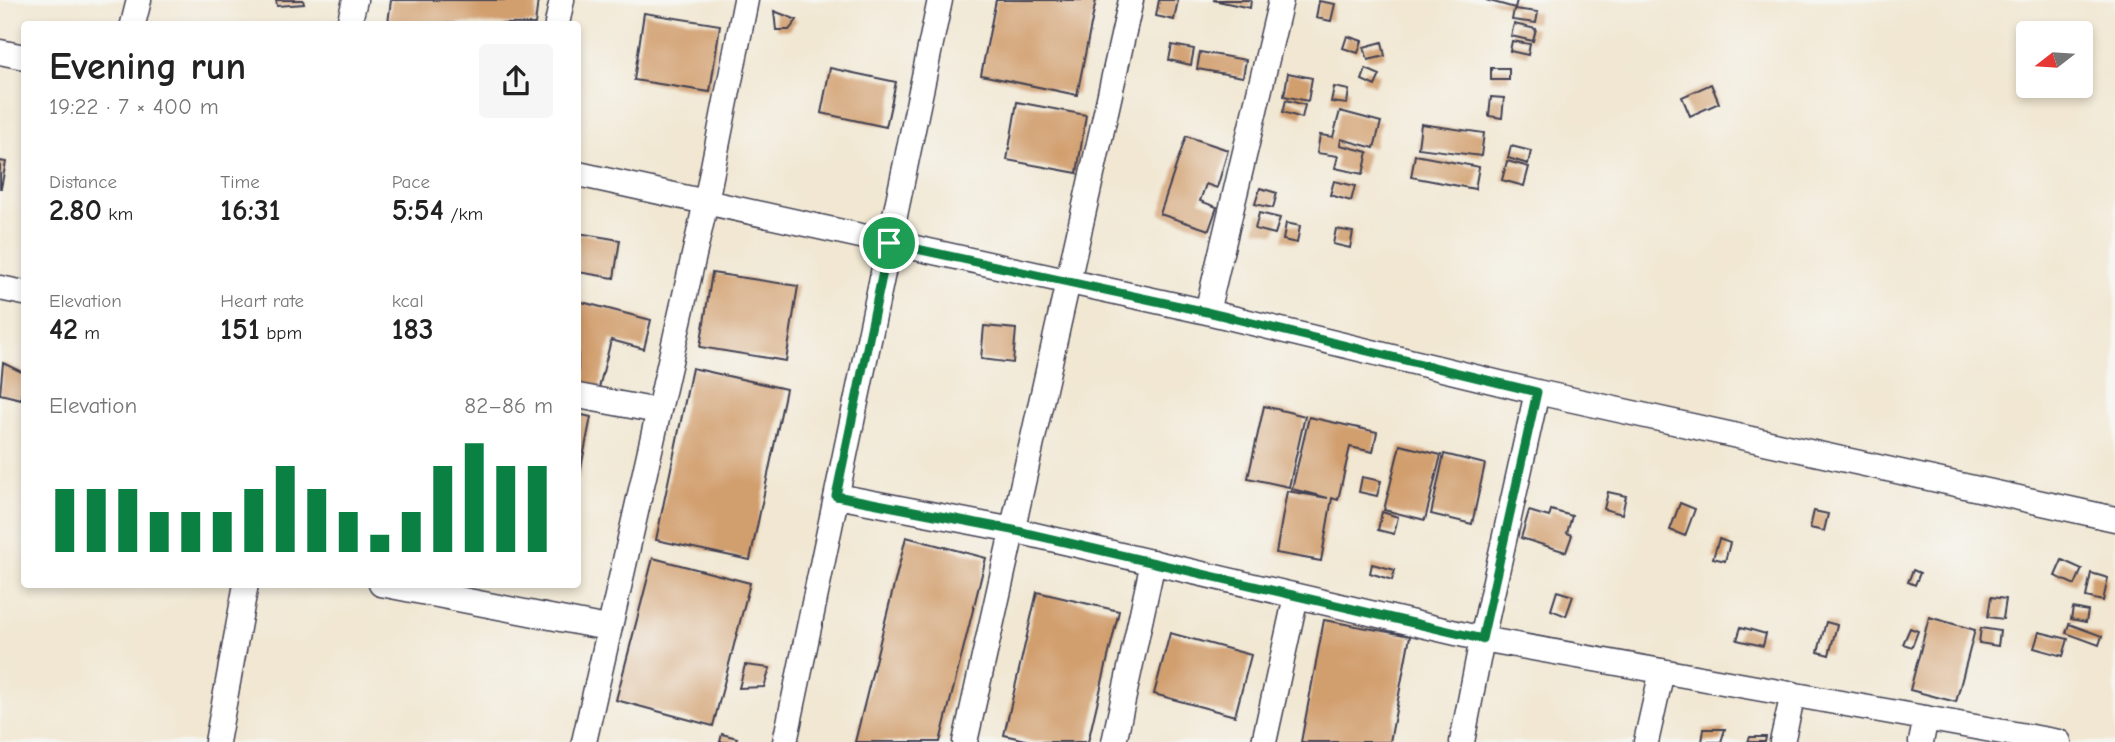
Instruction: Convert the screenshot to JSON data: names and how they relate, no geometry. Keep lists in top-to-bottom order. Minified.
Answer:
{"north":"left","page":{"heading":["Evening run","19:22 · 7 × 400 m"],"stats":[["Distance","2.80 km"],["Time","16:31"],["Pace","5:54 /km"],["Elevation","42 m"],["Heart rate","151 bpm"],["kcal","183"]],"chart":["Elevation","82–86 m"]}}
